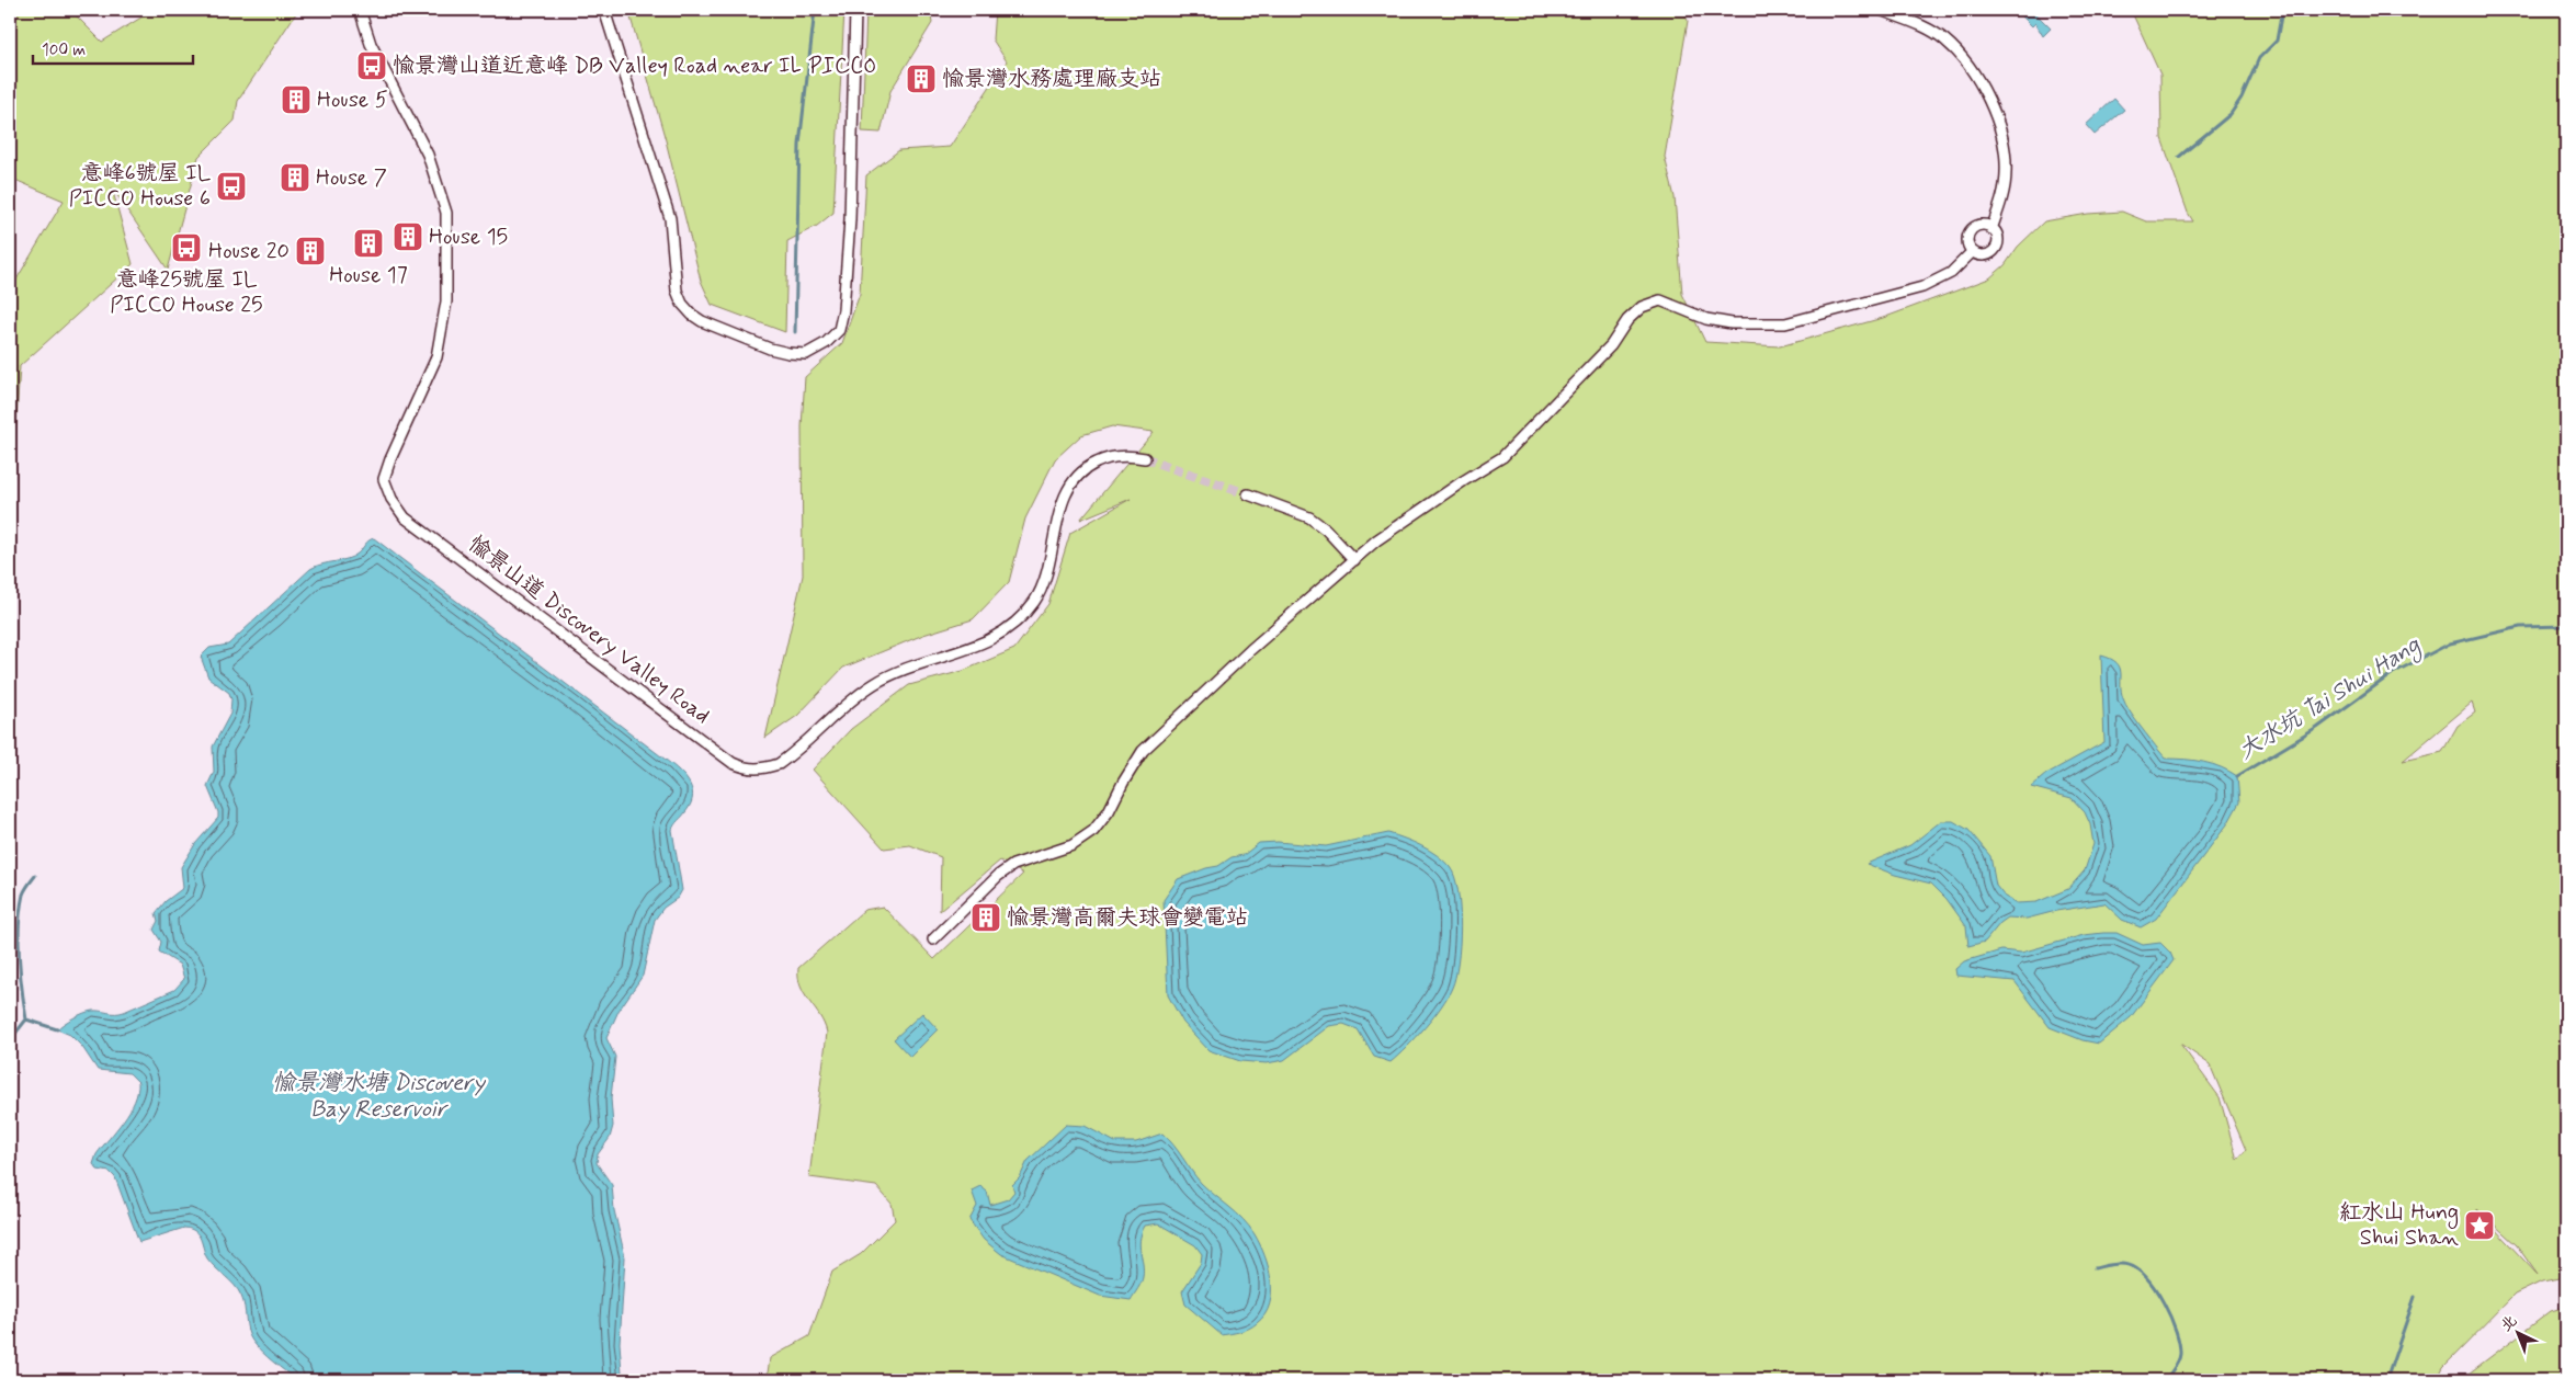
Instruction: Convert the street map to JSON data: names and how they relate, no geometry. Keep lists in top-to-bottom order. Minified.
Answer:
{"streets":{"street":["愉景山道 Discovery Valley Road"]},"water":["大水坑 Tai Shui Hang","愉景灣水塘 Discovery Bay Reservoir"],"places":{"bus stop":["愉景灣山道近意峰 DB Valley Road near IL PICCO","意峰6號屋 IL PICCO House 6","意峰25號屋 IL PICCO House 25"],"building":["愉景灣水務處理廠支站","House 5","House 7","House 15","House 17","House 20","愉景灣高爾夫球會變電站"],"place":["紅水山 Hung Shui Shan"]},"scale_bar":"100 m","north":"top left"}
